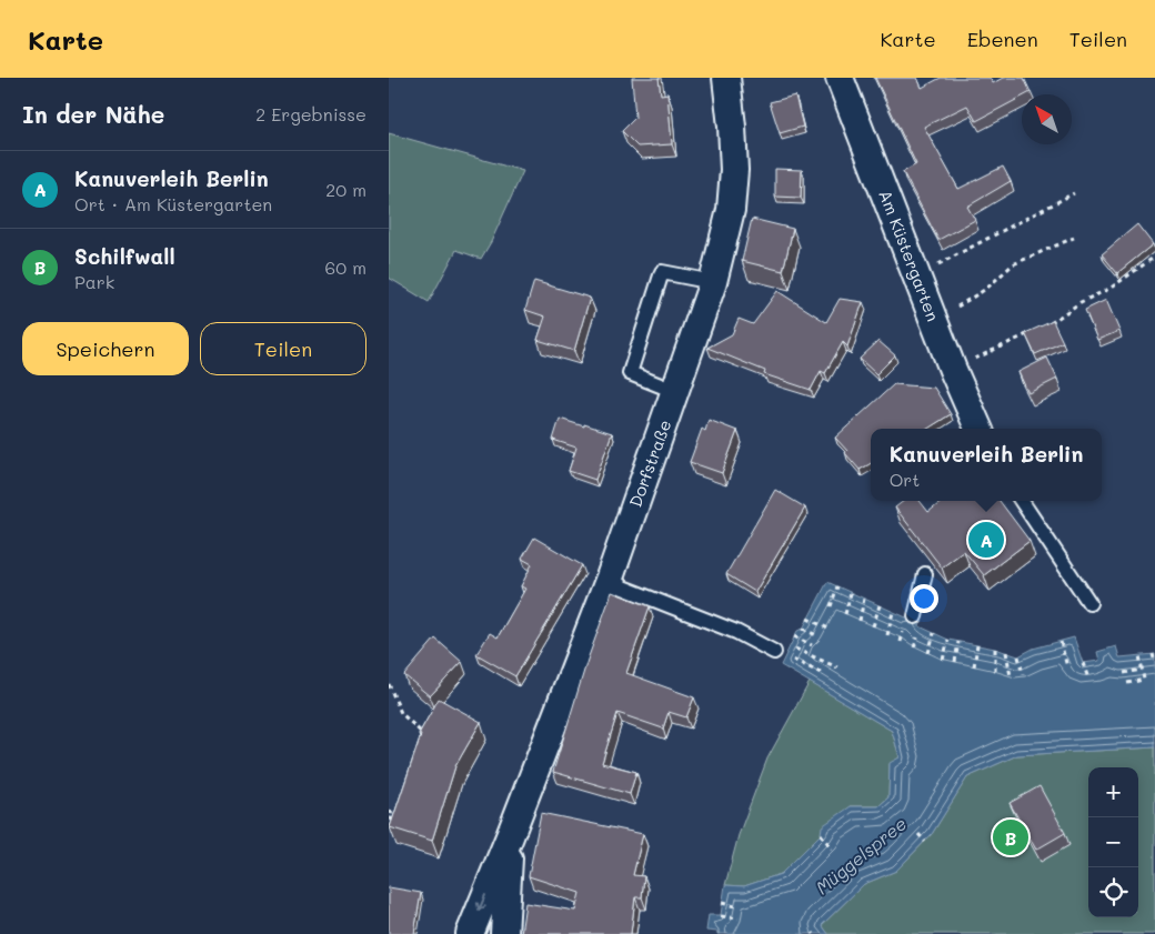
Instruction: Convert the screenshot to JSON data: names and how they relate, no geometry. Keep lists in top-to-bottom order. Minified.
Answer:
{"streets":{"street":["Am Küstergarten","Dorfstraße"]},"water":["Müggelspree"],"north":"top left","page":{"header":"Karte","nav":["Karte","Ebenen","Teilen"],"heading":["In der Nähe","2 Ergebnisse"],"list":[{"mark":"A","name":"Kanuverleih Berlin","note":"Ort · Am Küstergarten","value":"20 m"},{"mark":"B","name":"Schilfwall","note":"Park","value":"60 m"}],"buttons":["Speichern","Teilen"],"popup":["Kanuverleih Berlin","Ort"],"pins":["A","B"],"map_buttons":["+","−"]}}
